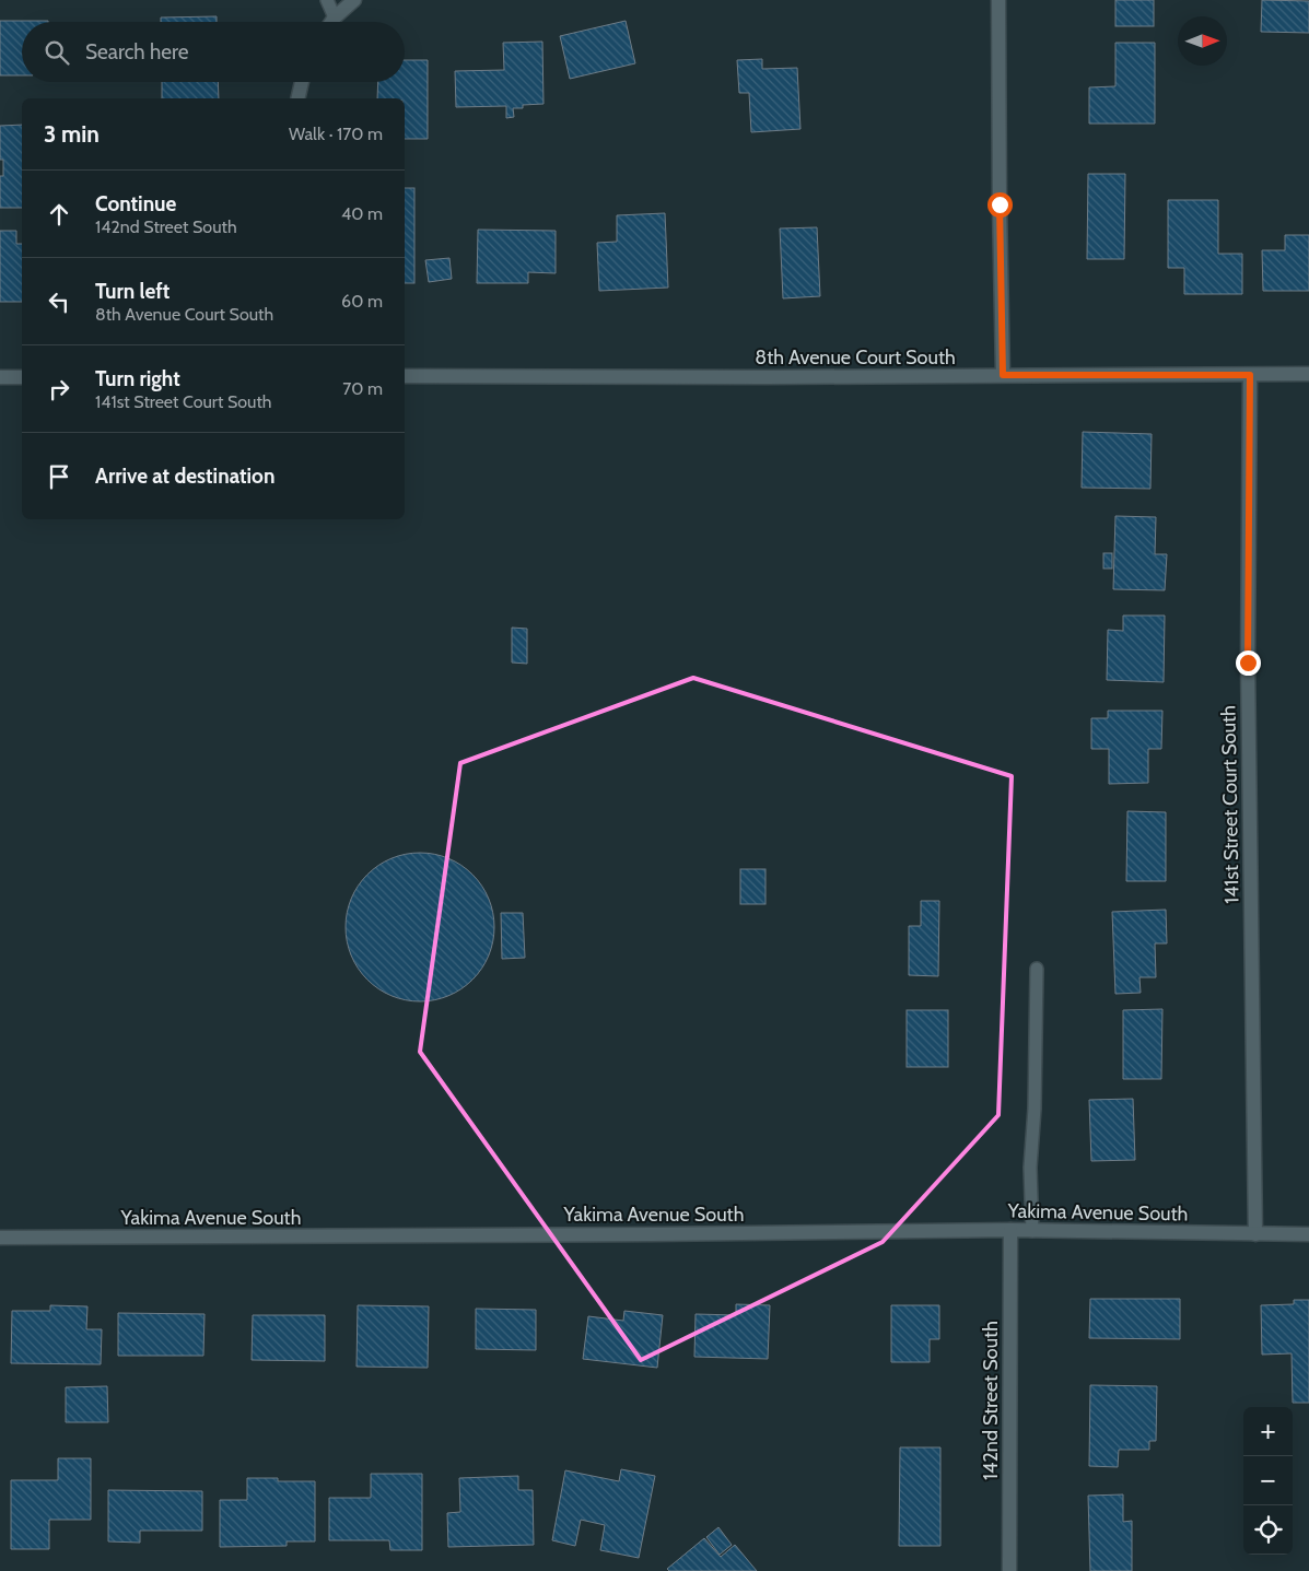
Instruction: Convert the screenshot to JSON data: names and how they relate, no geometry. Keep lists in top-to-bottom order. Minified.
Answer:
{"streets":{"street":["8th Avenue Court South","141st Street Court South","Yakima Avenue South","142nd Street South"]},"crossings":[["8th Avenue Court South","141st Street Court South"],["141st Street Court South","Yakima Avenue South"],["Yakima Avenue South","142nd Street South"]],"north":"right","page":{"search":"Search here","heading":["3 min","Walk · 170 m"],"list":[["Continue","142nd Street South","40 m"],["Turn left","8th Avenue Court South","60 m"],["Turn right","141st Street Court South","70 m"],"Arrive at destination"],"map_buttons":["+","−"]}}
